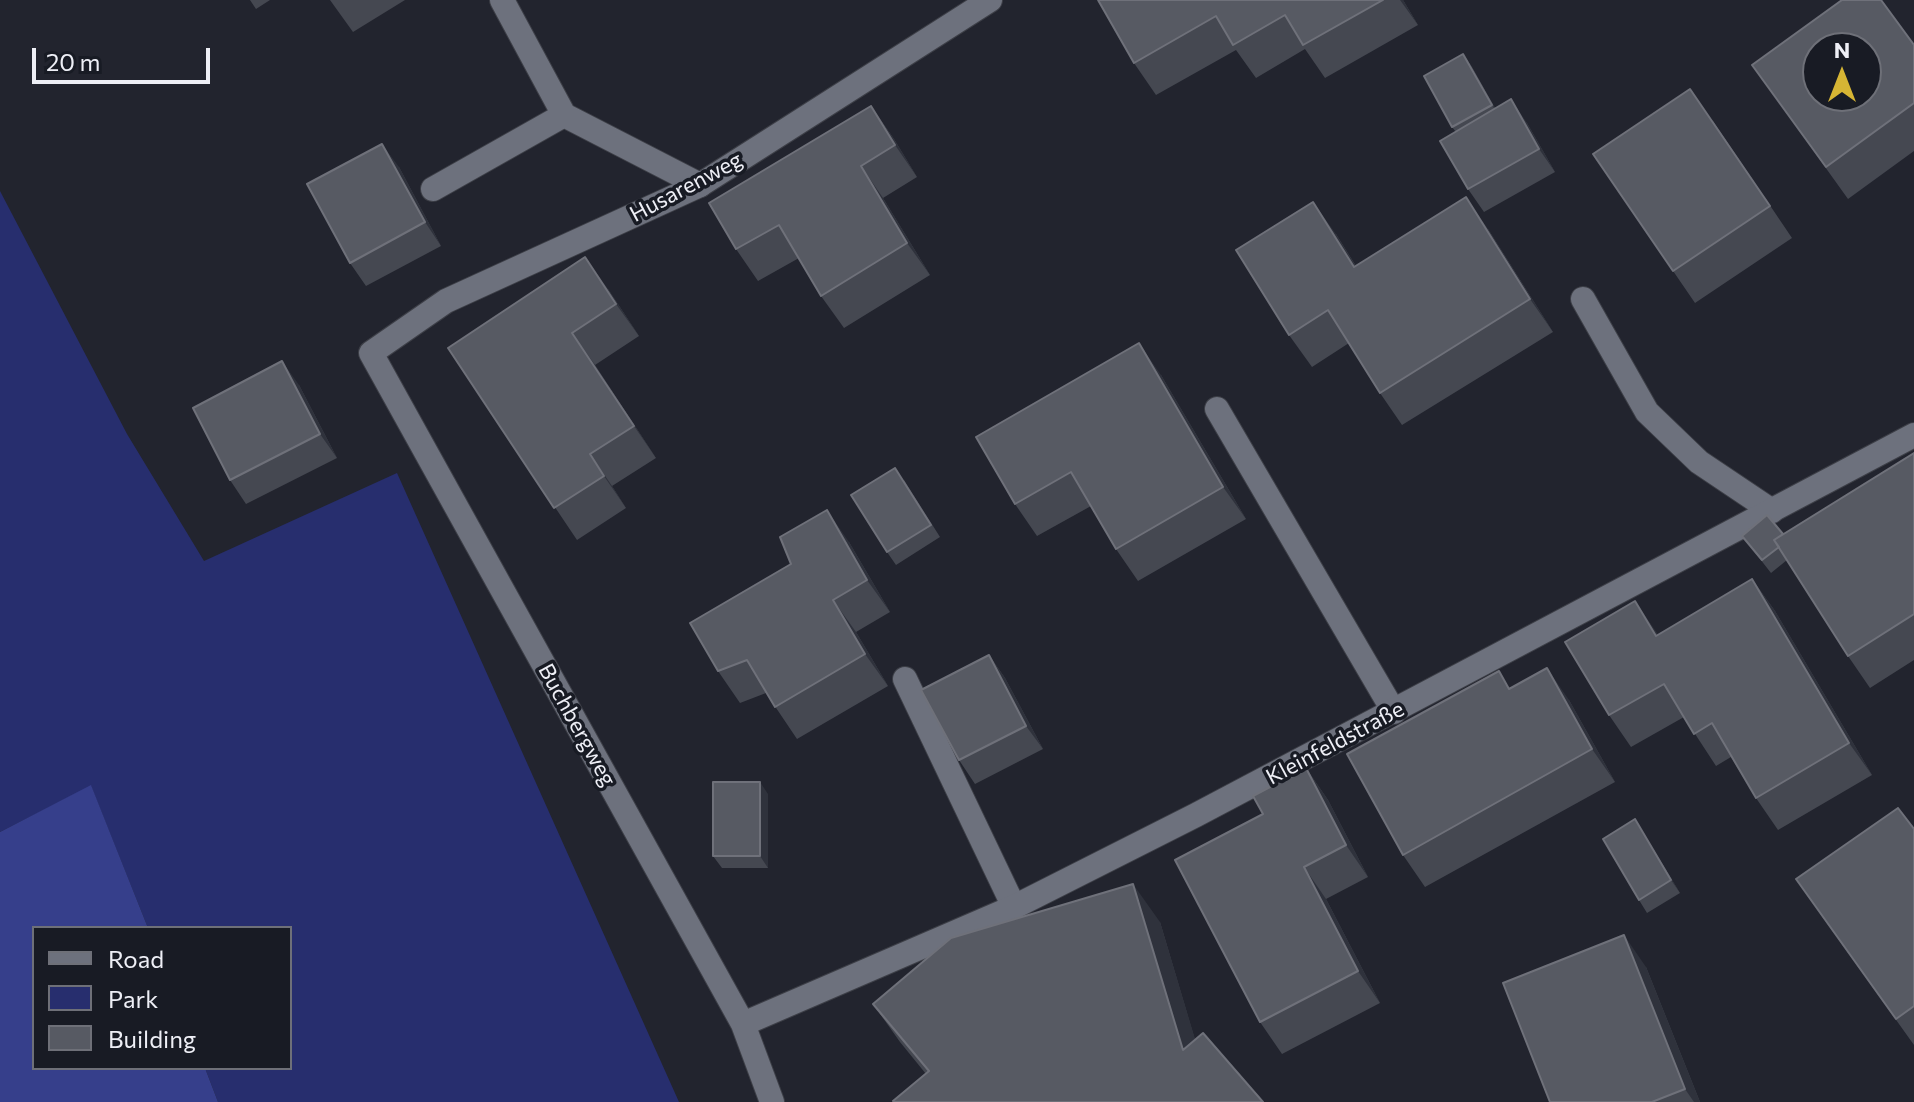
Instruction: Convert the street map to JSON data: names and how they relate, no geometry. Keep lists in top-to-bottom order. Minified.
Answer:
{"streets":{"street":["Husarenweg","Buchbergweg","Kleinfeldstraße"]},"crossings":[["Husarenweg","Buchbergweg"],["Buchbergweg","Kleinfeldstraße"]],"legend":["Road","Park","Building"],"scale_bar":"20 m","north":"top"}
